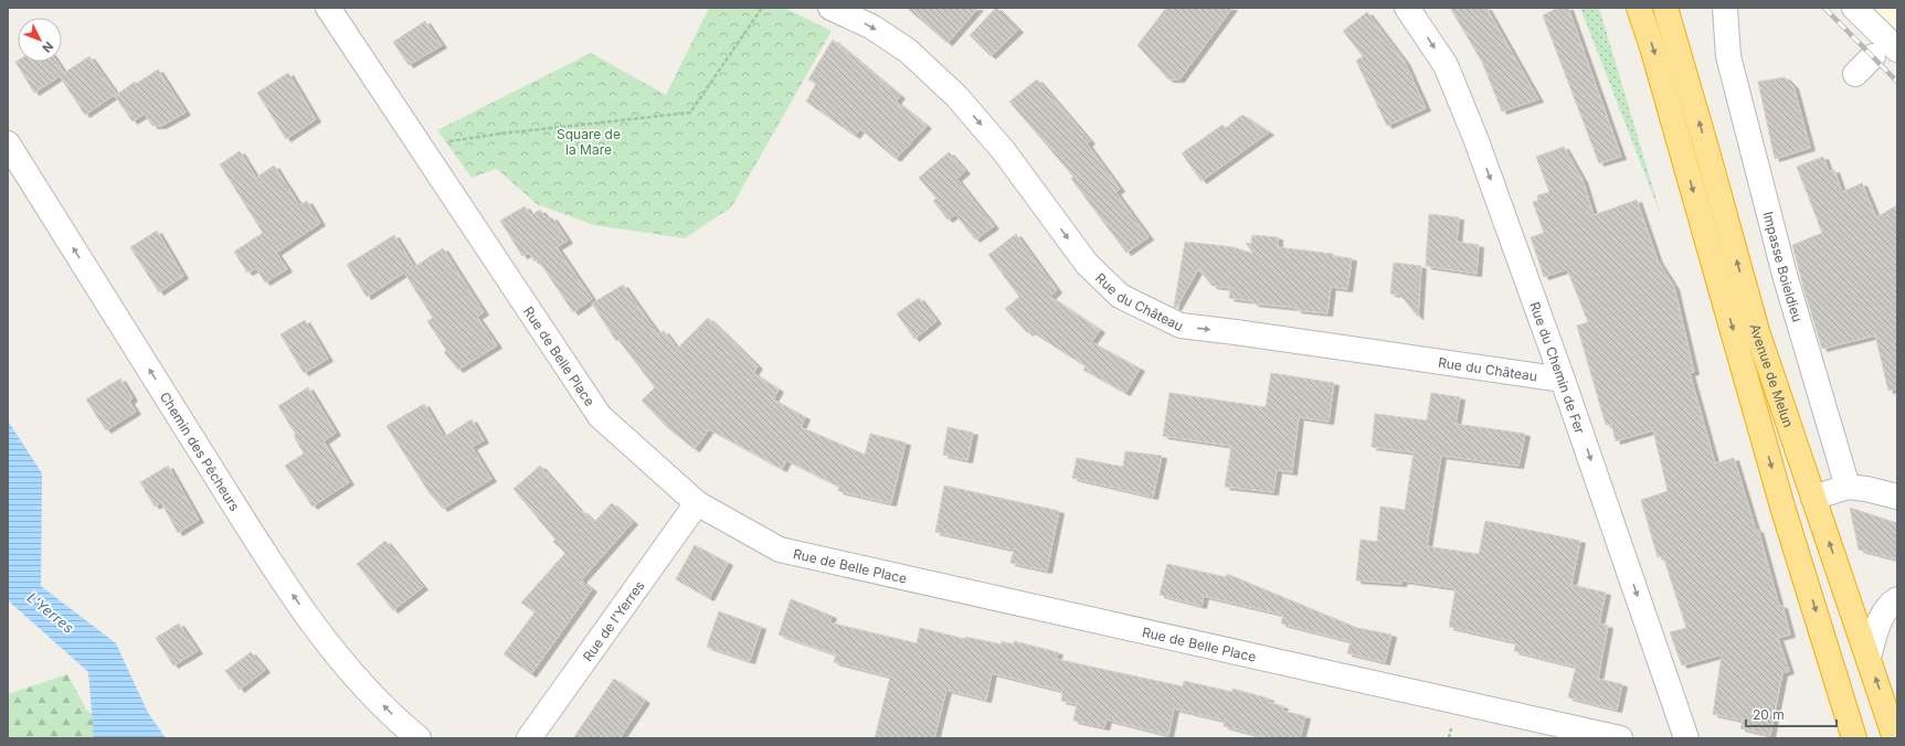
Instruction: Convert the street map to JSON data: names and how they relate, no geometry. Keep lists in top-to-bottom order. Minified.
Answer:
{"streets":{"highway":["Avenue de Melun"],"street":["Impasse Boieldieu","Rue du Château","Rue de Belle Place","Rue du Chemin de Fer","Chemin des Pêcheurs","Rue de l'Yerres"]},"crossings":[["Rue du Château","Rue du Chemin de Fer"],["Rue de Belle Place","Rue de l'Yerres"]],"one_way":["Rue du Château","Rue du Chemin de Fer","Chemin des Pêcheurs"],"water":["L'Yerres"],"parks":["Square de la Mare"],"scale_bar":"20 m","north":"bottom right"}
